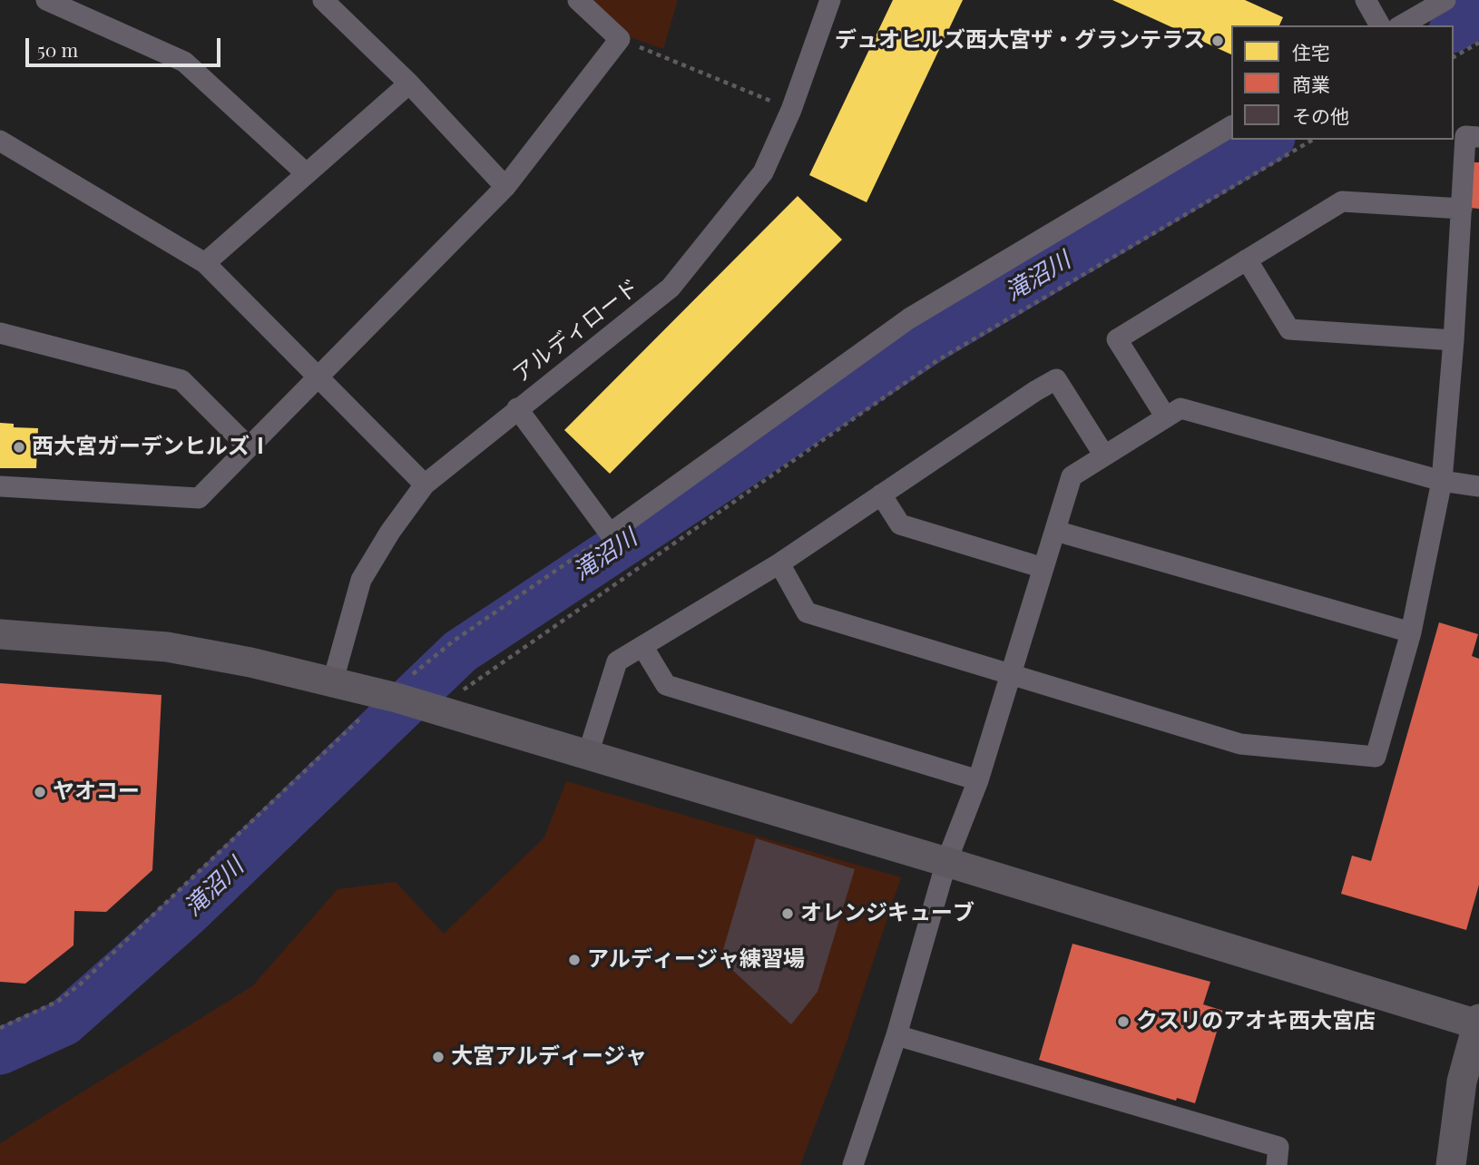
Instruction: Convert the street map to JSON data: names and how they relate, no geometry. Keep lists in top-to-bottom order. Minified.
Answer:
{"streets":{"street":["アルディロード"]},"water":["滝沼川"],"places":["デュオヒルズ西大宮ザ・グランテラス","西大宮ガーデンヒルズⅠ","ヤオコー","オレンジキューブ","アルディージャ練習場","クスリのアオキ西大宮店","大宮アルディージャ"],"legend":["住宅","商業","その他"],"scale_bar":"50 m"}
